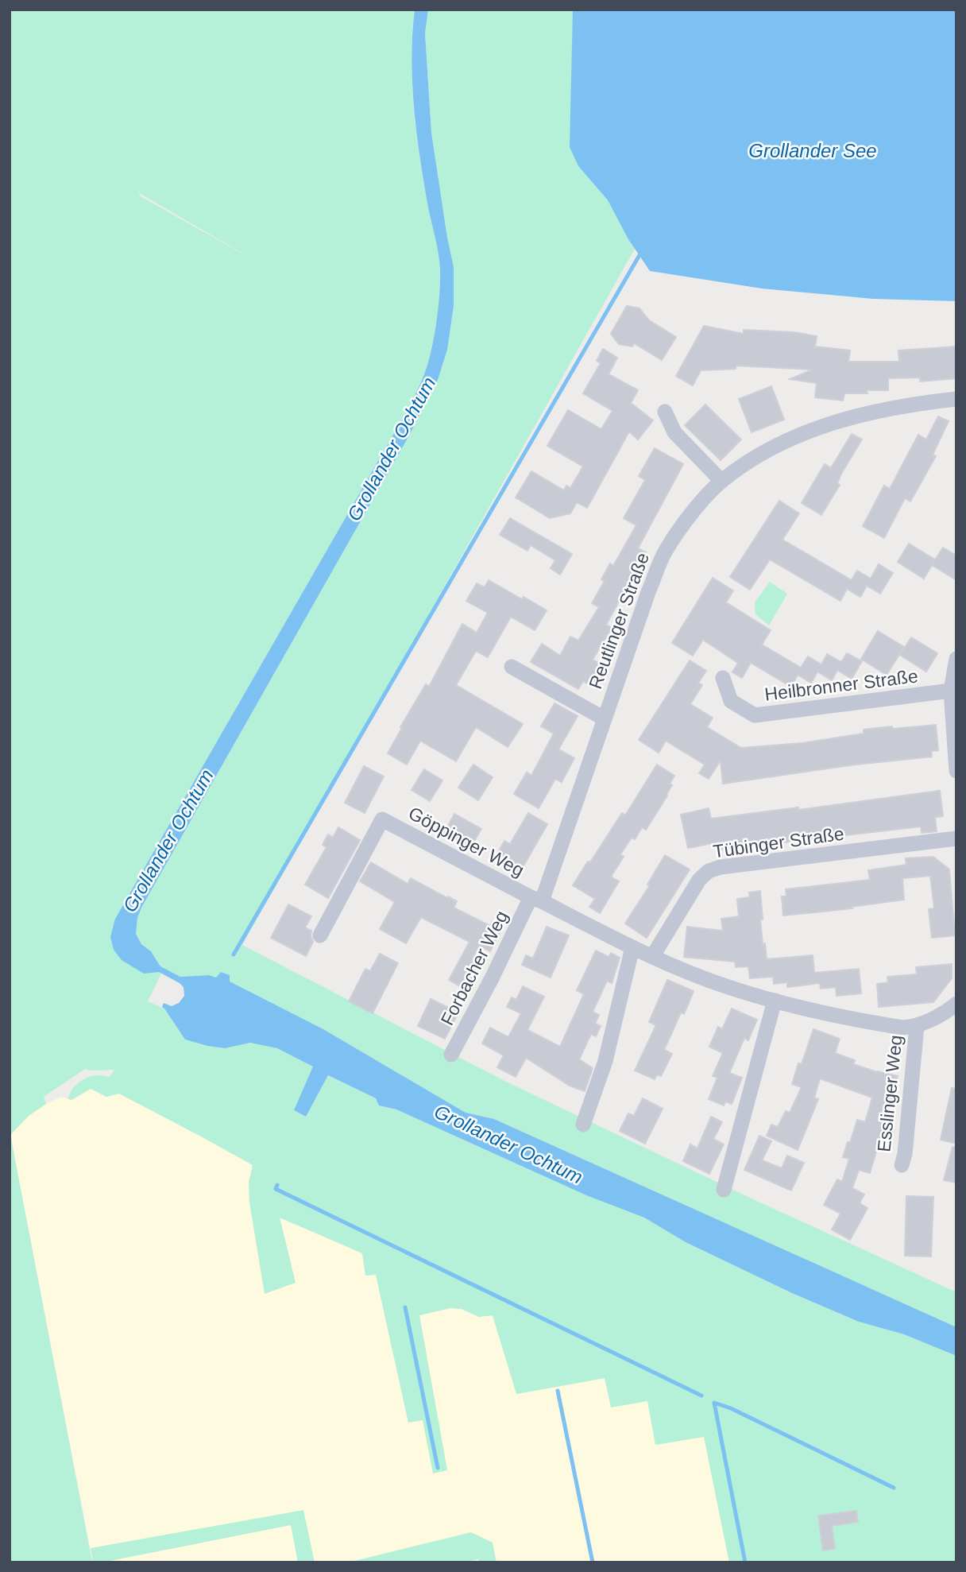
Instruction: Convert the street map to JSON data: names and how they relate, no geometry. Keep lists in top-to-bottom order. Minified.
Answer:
{"streets":{"street":["Reutlinger Straße","Heilbronner Straße","Göppinger Weg","Tübinger Straße","Forbacher Weg","Esslinger Weg"]},"crossings":[["Reutlinger Straße","Göppinger Weg"],["Reutlinger Straße","Forbacher Weg"],["Göppinger Weg","Forbacher Weg"]],"water":["Grollander See","Grollander Ochtum"]}
